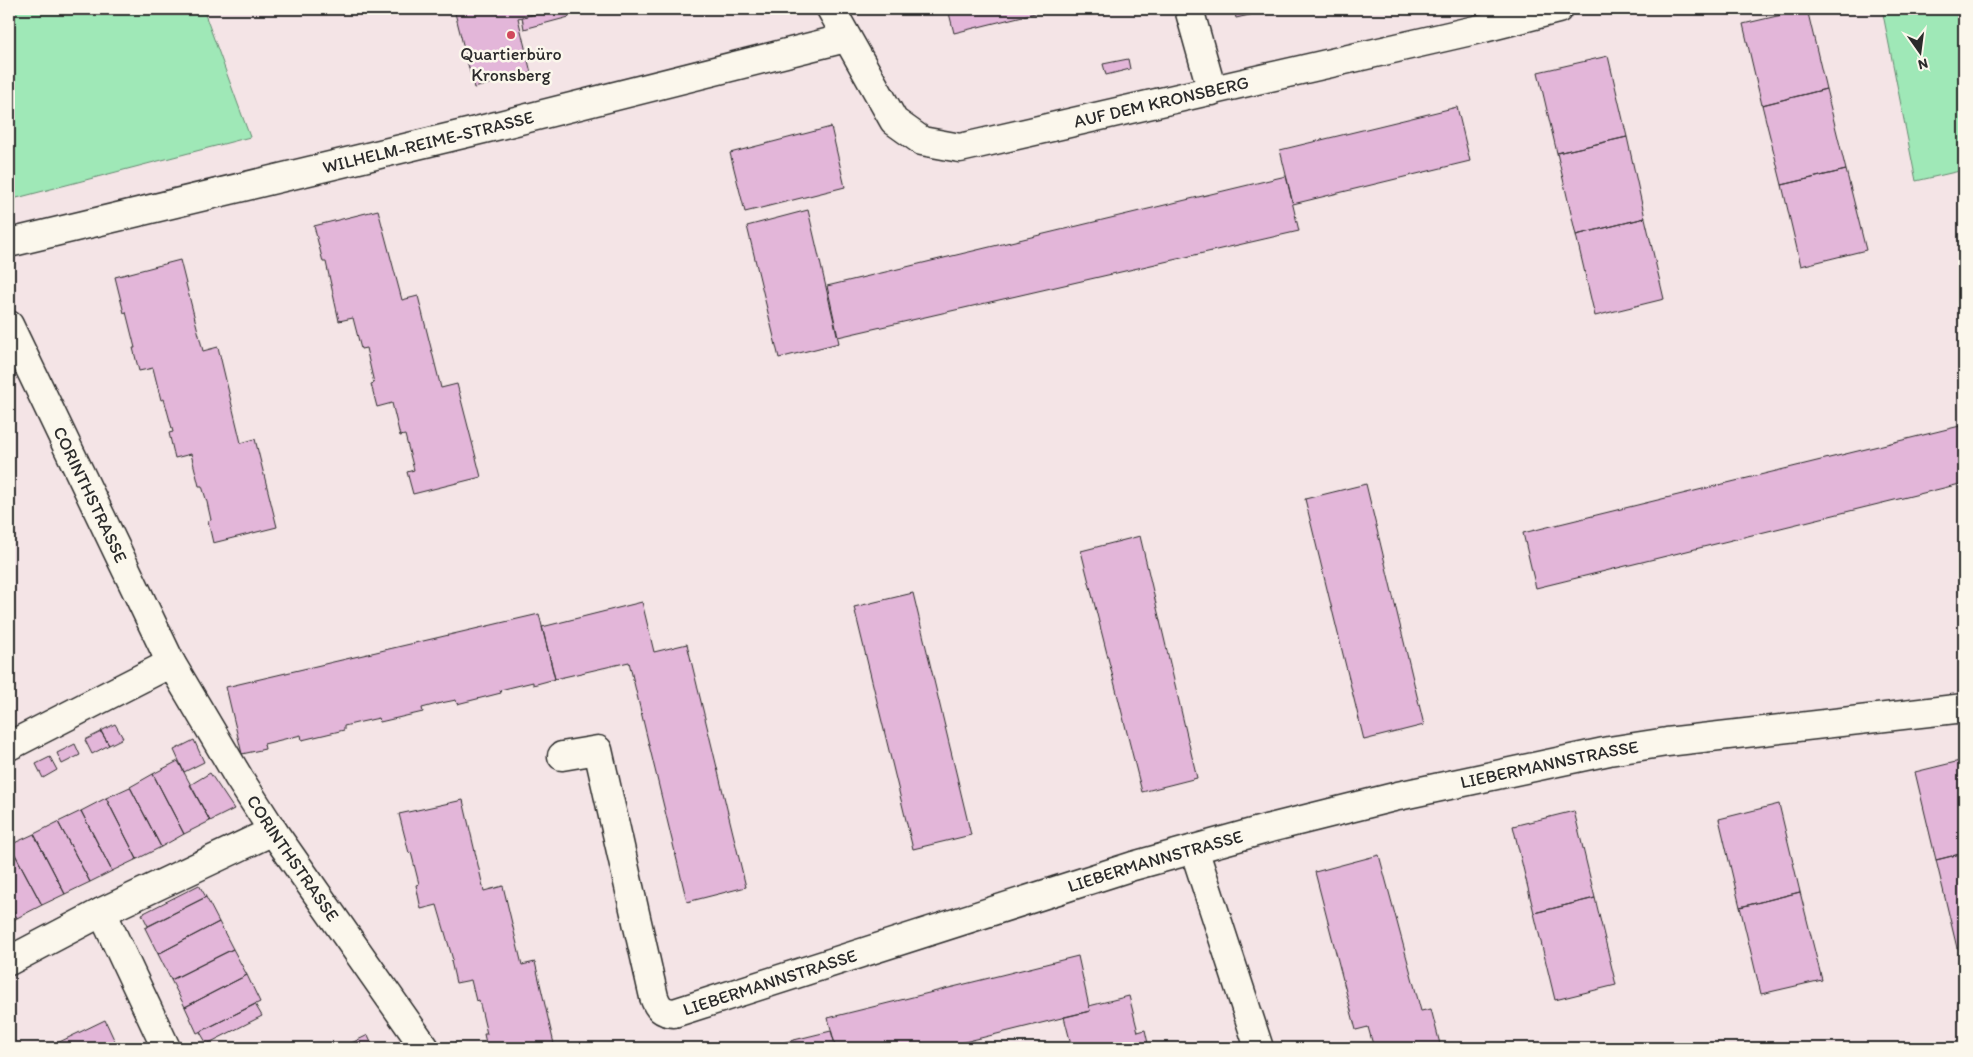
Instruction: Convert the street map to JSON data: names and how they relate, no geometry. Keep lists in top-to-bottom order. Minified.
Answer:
{"streets":{"street":["AUF DEM KRONSBERG","WILHELM-REIME-STRASSE","CORINTHSTRASSE","LIEBERMANNSTRASSE"]},"crossings":[["AUF DEM KRONSBERG","WILHELM-REIME-STRASSE"]],"places":["Quartierbüro Kronsberg"],"north":"bottom"}
